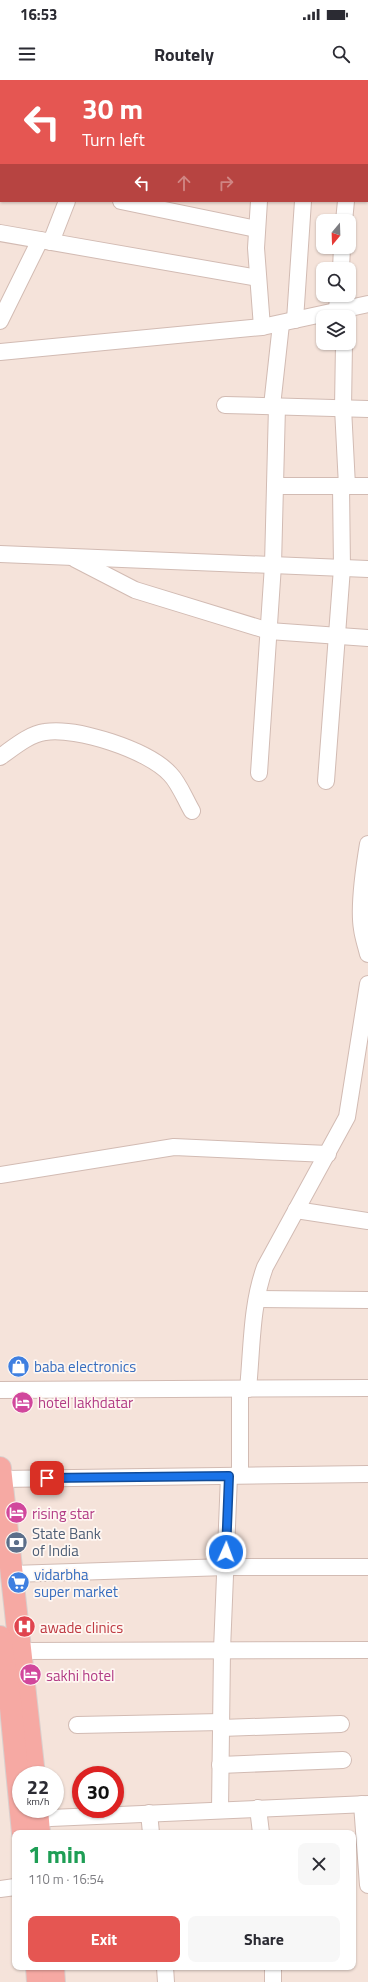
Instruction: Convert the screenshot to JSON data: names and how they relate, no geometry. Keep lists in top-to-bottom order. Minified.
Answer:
{"places":{"shop":["baba electronics"],"hotel":["hotel lakhdatar","rising star","sakhi hotel"],"bank":["State Bank of India"],"supermarket":["vidarbha super market"],"hospital":["awade clinics"]},"north":"bottom","page":{"status":"16:53","header":"Routely","turn":["30 m","Turn left"],"speed":"22 km/h","limit":"30","heading":["1 min","110 m · 16:54"],"buttons":["Exit","Share"]}}
